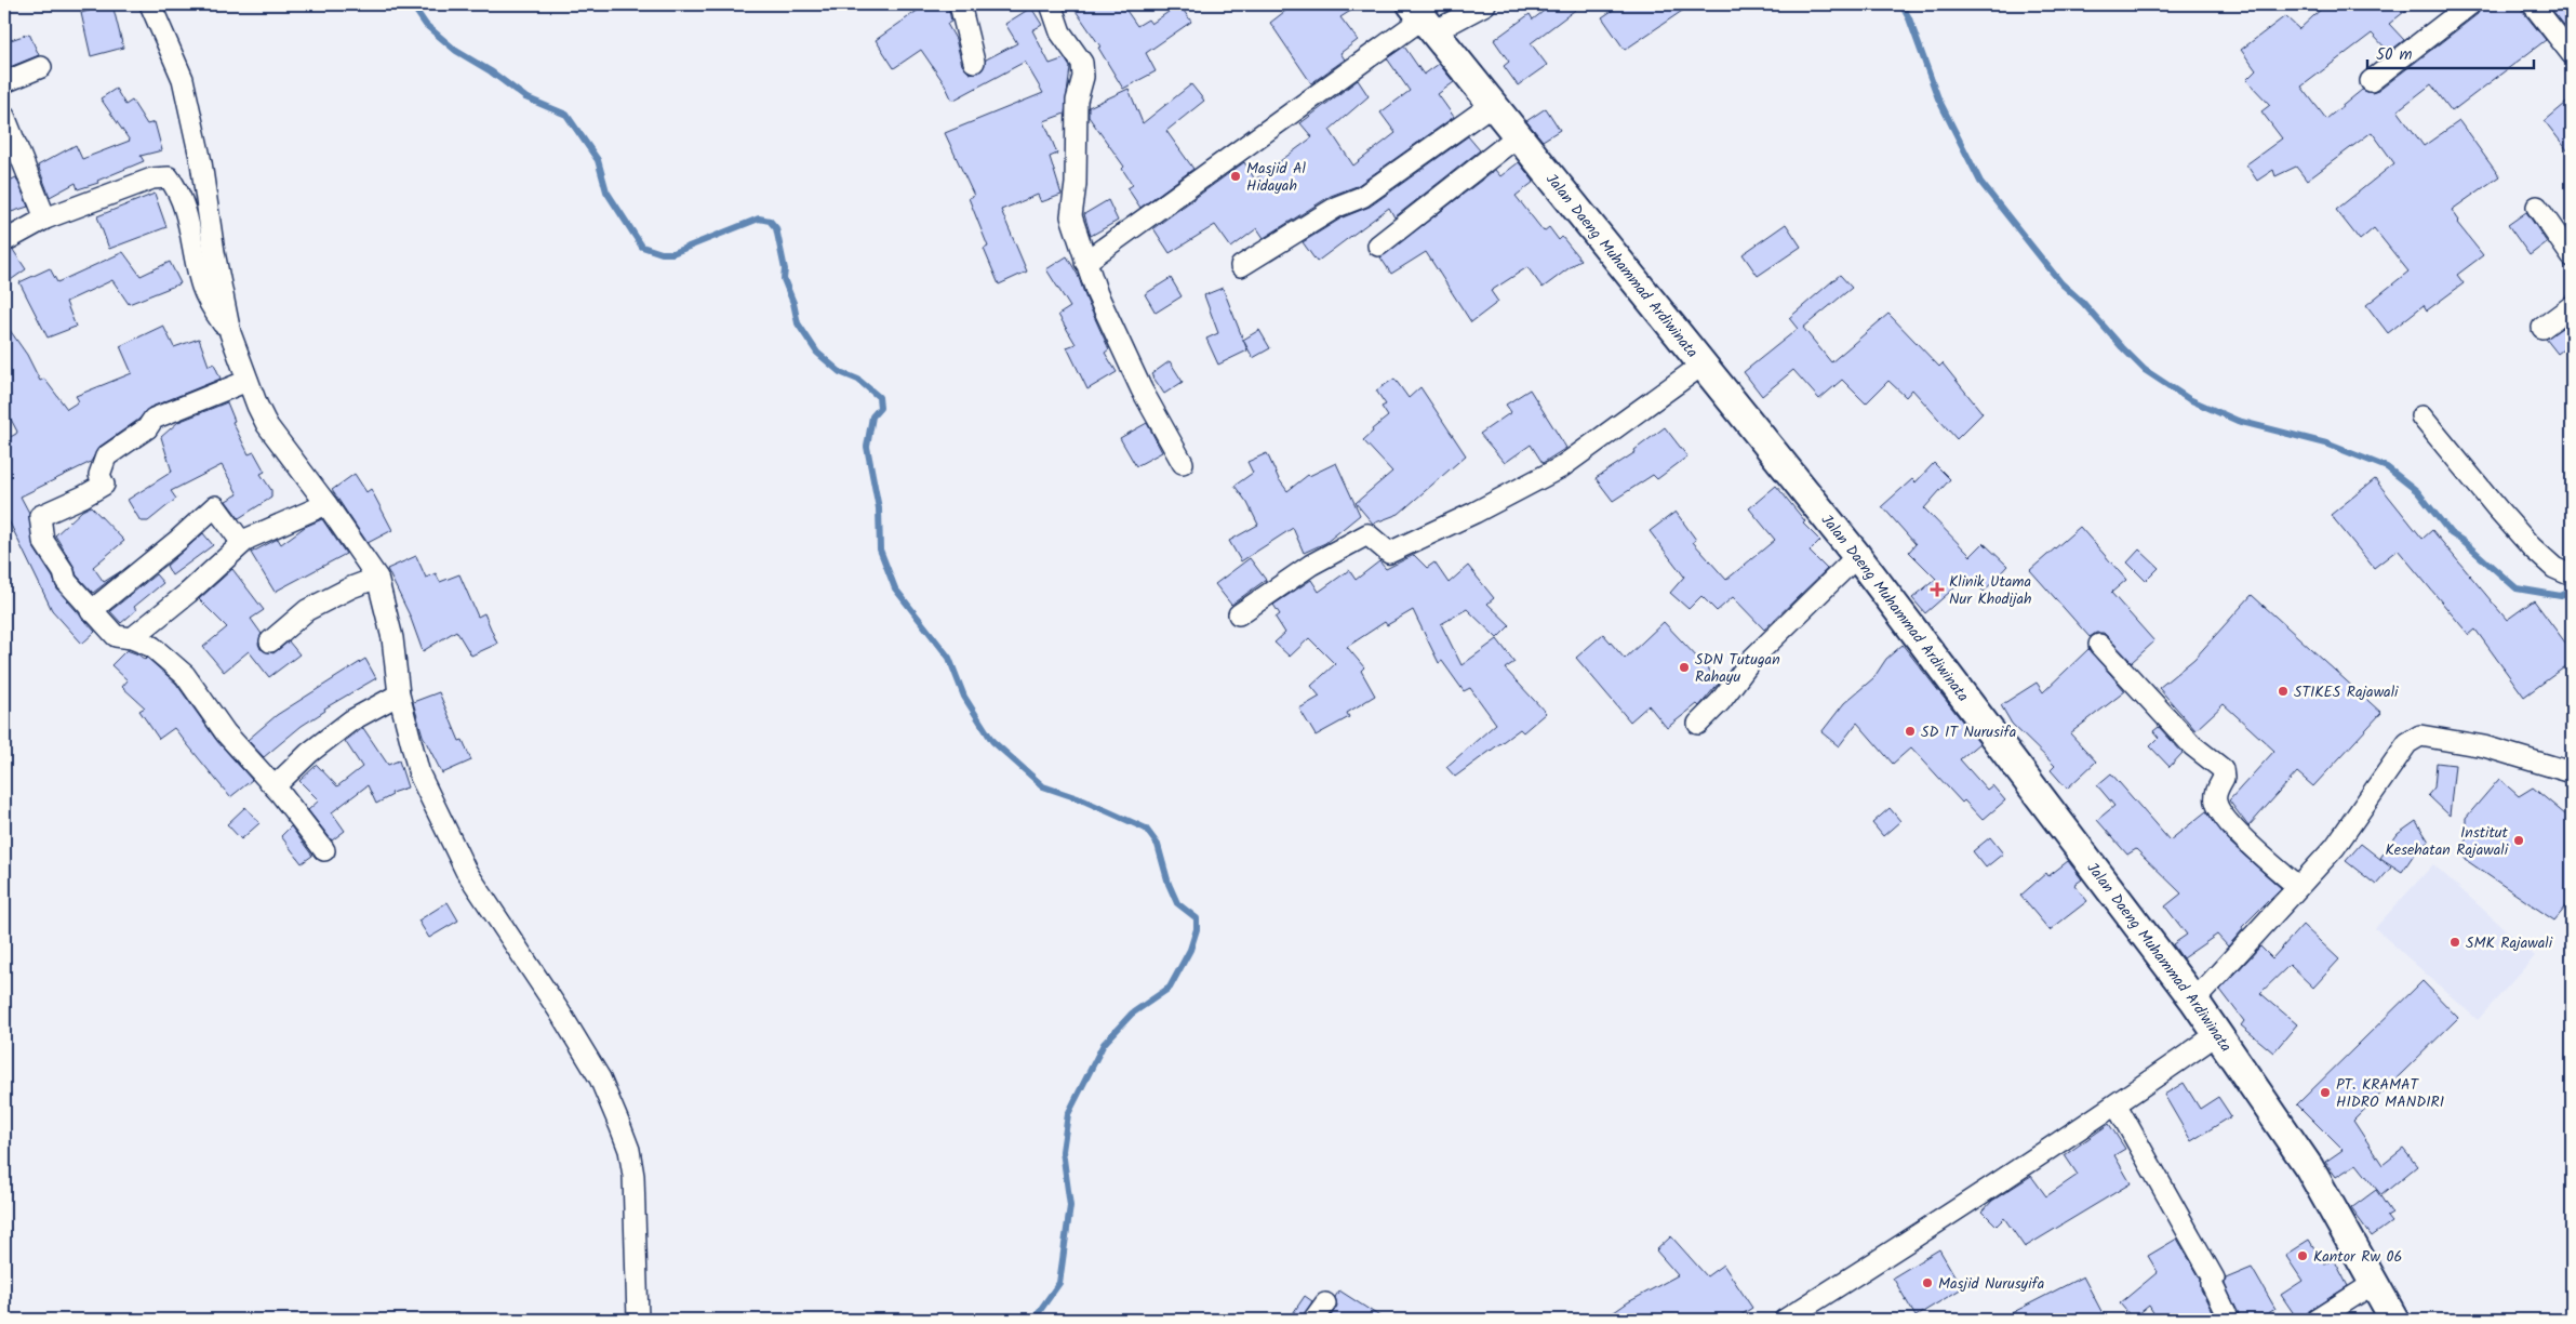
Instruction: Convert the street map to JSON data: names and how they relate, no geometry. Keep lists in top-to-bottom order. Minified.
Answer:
{"streets":{"main road":["Jalan Daeng Muhammad Ardiwinata"]},"places":{"other":["Masjid Al Hidayah","SDN Tutugan Rahayu","STIKES Rajawali","SD IT Nurusifa","Institut Kesehatan Rajawali","SMK Rajawali","PT. KRAMAT HIDRO MANDIRI","Kantor Rw 06","Masjid Nurusyifa"],"health":["Klinik Utama Nur Khodijah"]},"scale_bar":"50 m"}
